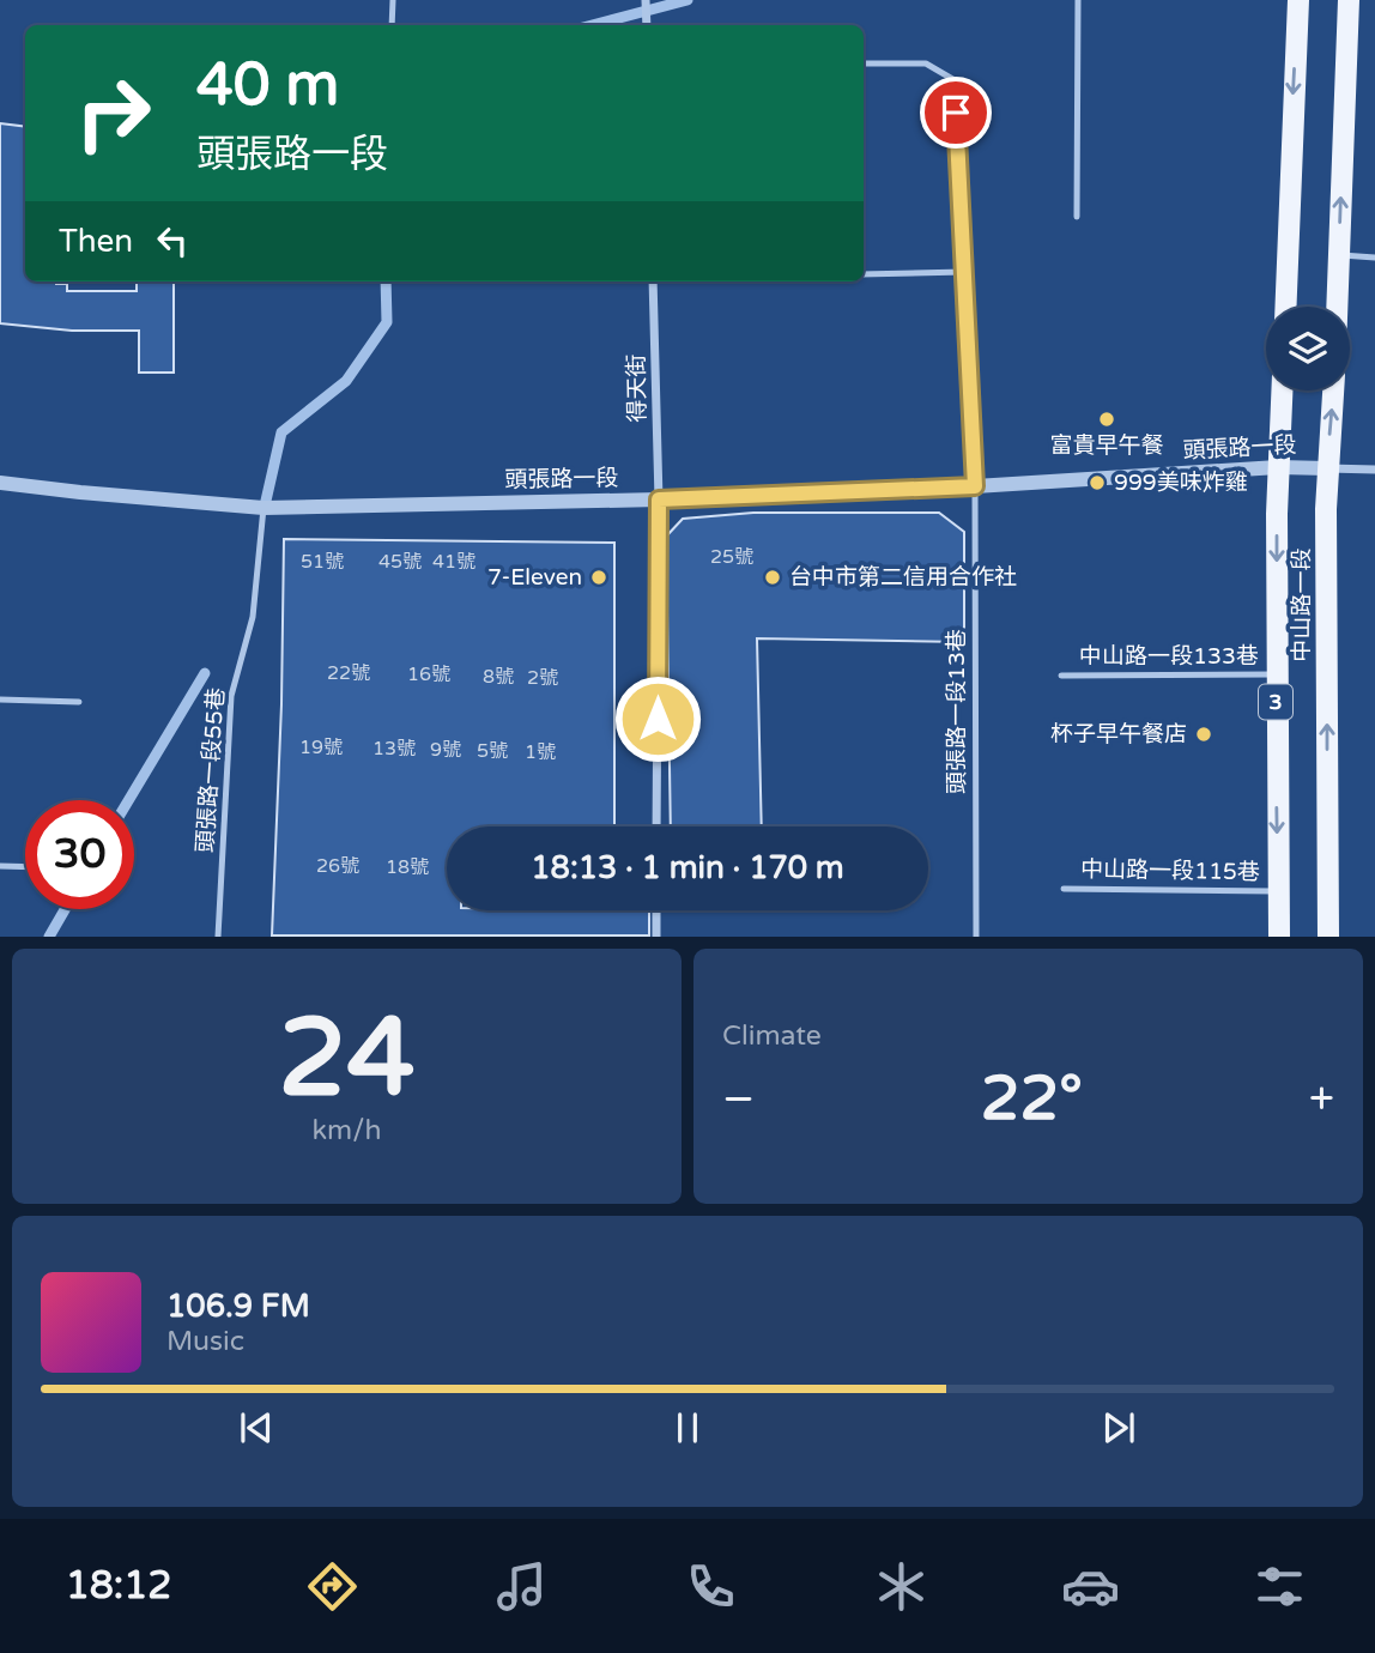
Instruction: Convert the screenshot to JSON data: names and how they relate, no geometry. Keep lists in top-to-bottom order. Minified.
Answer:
{"streets":{"main road":["中山路一段","3"],"street":["得天街","頭張路一段"],"lane":["中山路一段133巷","頭張路一段13巷","頭張路一段55巷","中山路一段115巷"]},"crossings":[["得天街","頭張路一段"],["頭張路一段","中山路一段"],["頭張路一段","頭張路一段13巷"],["頭張路一段","頭張路一段55巷"],["中山路一段","中山路一段133巷"],["中山路一段","中山路一段115巷"]],"places":["富貴早午餐","999美味炸雞","7-Eleven","台中市第二信用合作社","杯子早午餐店"],"house_numbers":["25號","51號","45號","41號","22號","16號","8號","2號","19號","13號","9號","5號","1號","26號","18號"],"page":{"turn":["40 m","頭張路一段"],"then":"Then","limit":"30","trip":"18:13 · 1 min · 170 m","tile":[["24","km/h"],"Climate"],"heat":["−","22°","+"],"song":["106.9 FM","Music"],"tabs":"18:12"}}
